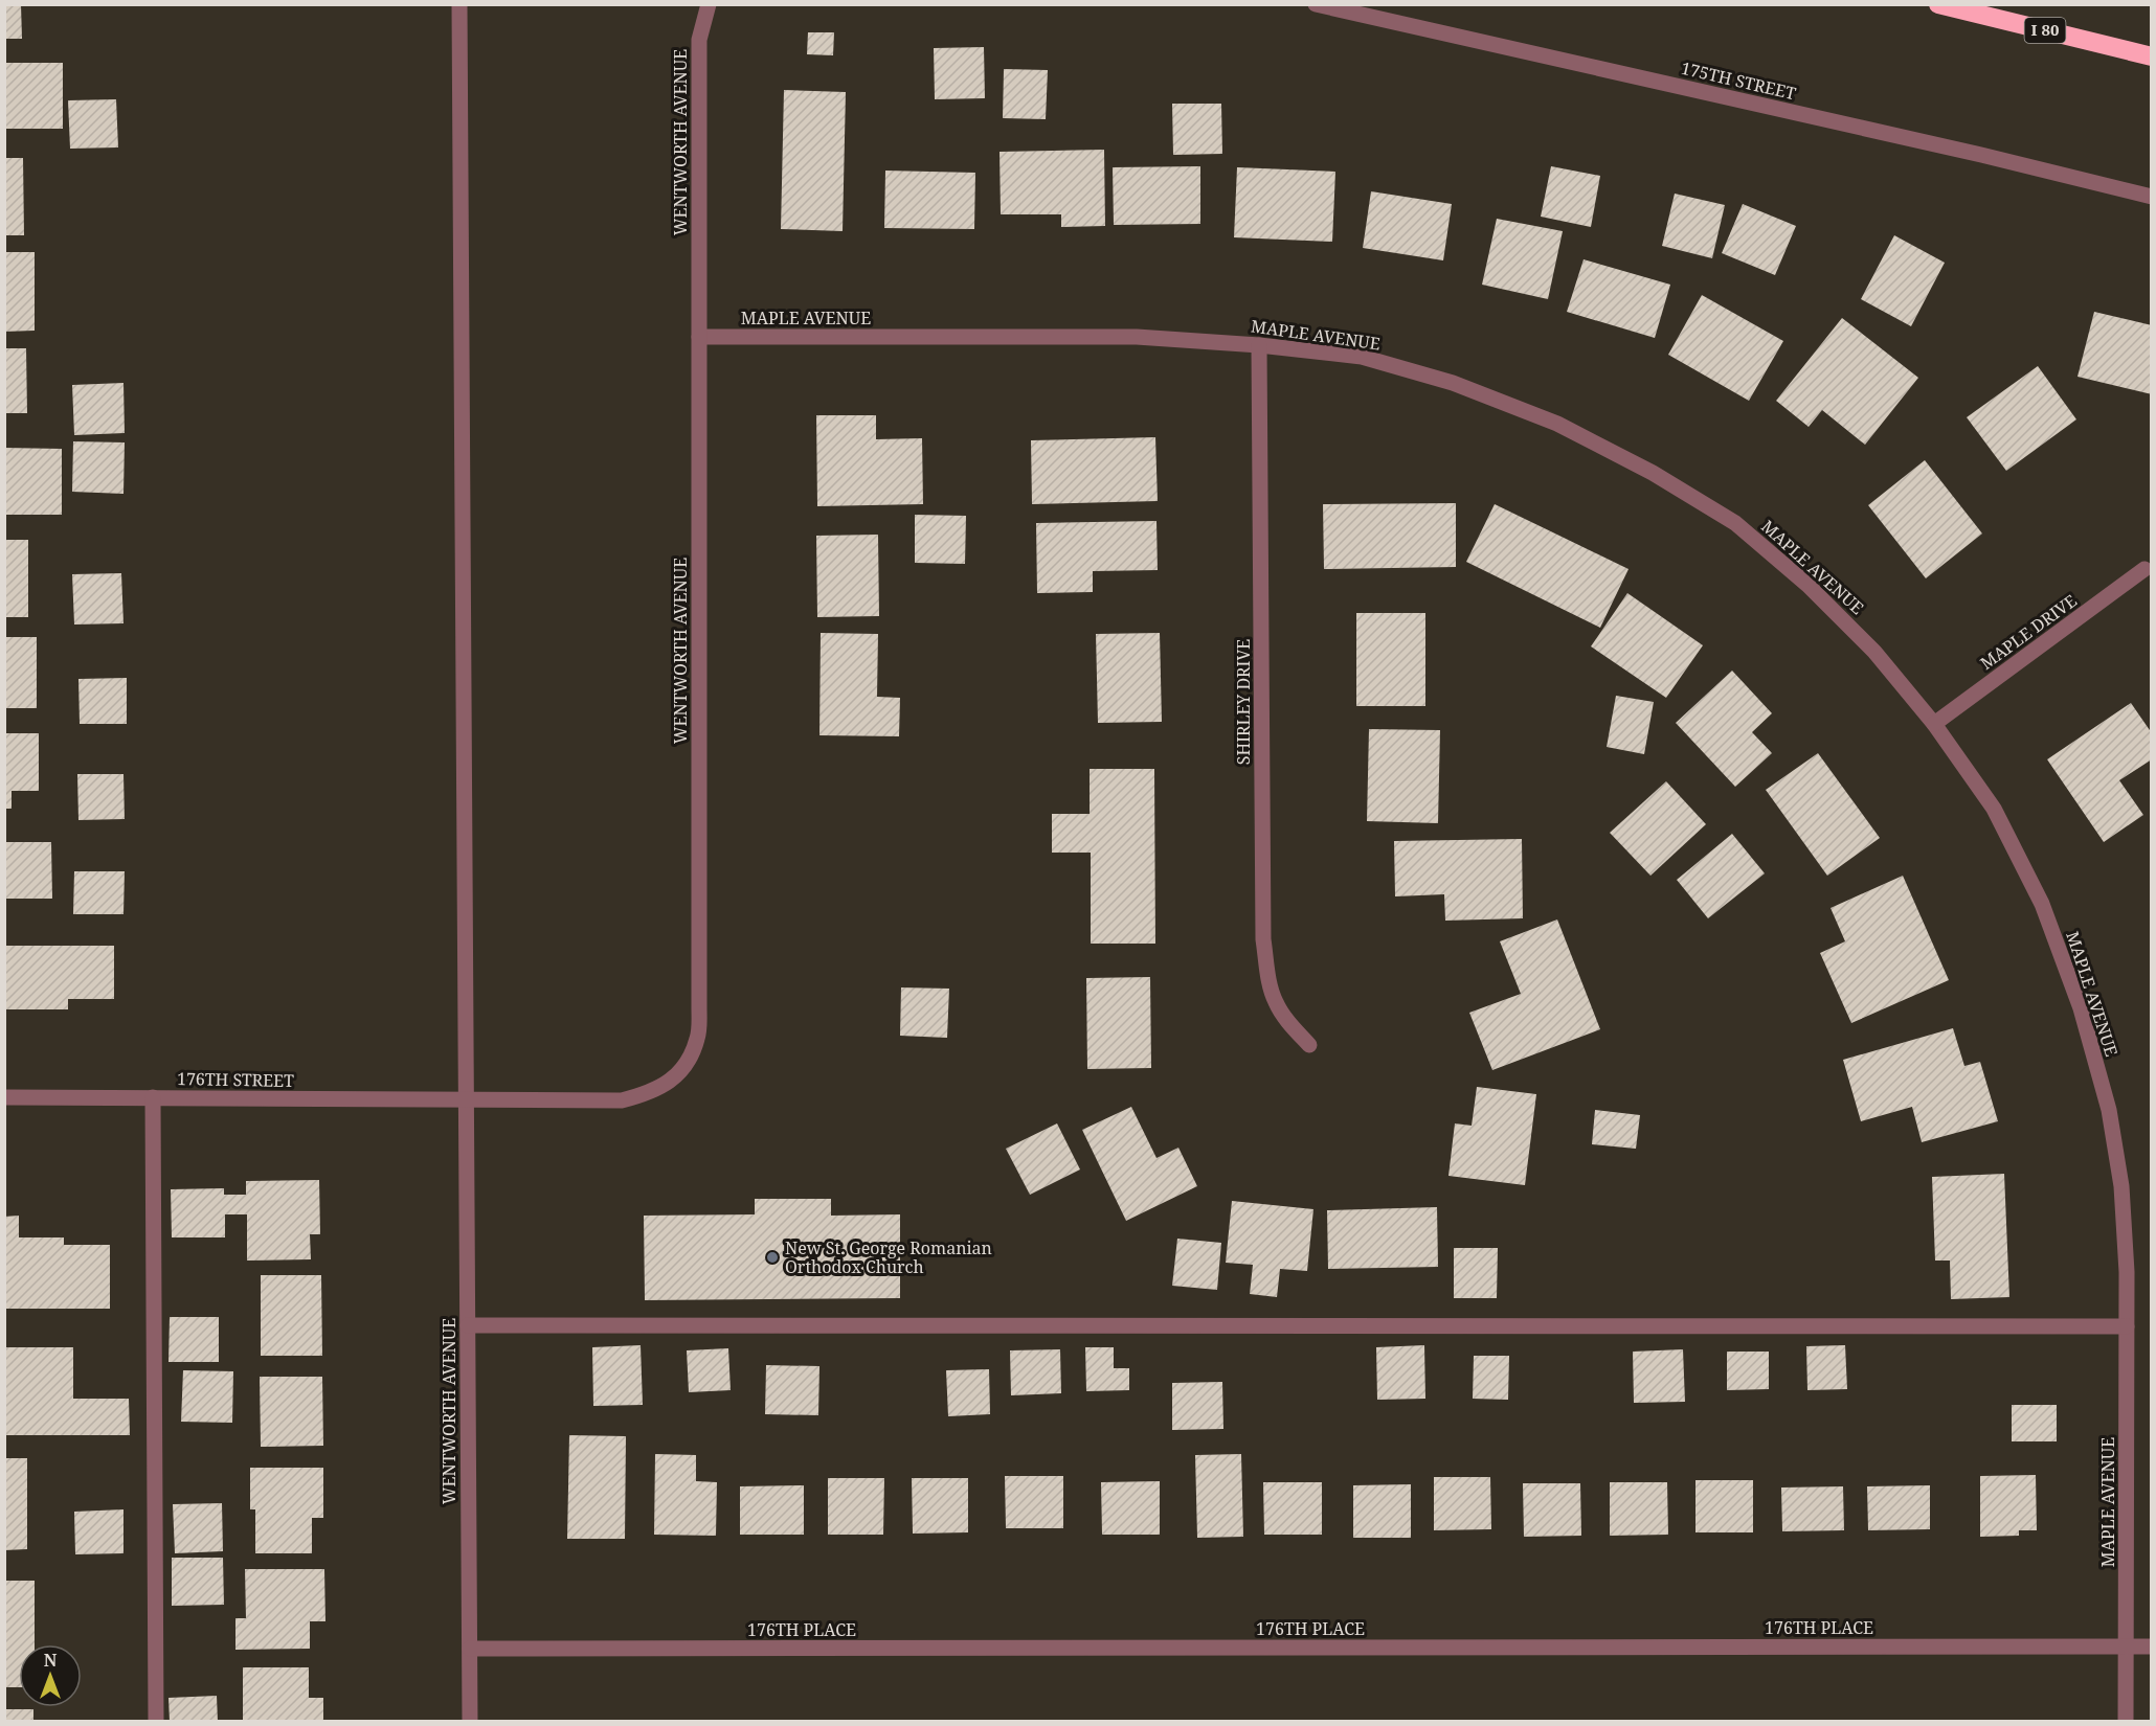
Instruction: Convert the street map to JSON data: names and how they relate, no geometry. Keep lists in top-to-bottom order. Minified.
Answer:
{"streets":{"highway":["I 80"],"street":["175TH STREET","WENTWORTH AVENUE","MAPLE AVENUE","MAPLE DRIVE","SHIRLEY DRIVE","176TH STREET","176TH PLACE"]},"crossings":[["WENTWORTH AVENUE","MAPLE AVENUE"],["WENTWORTH AVENUE","176TH STREET"],["WENTWORTH AVENUE","176TH PLACE"],["MAPLE AVENUE","MAPLE DRIVE"],["MAPLE AVENUE","SHIRLEY DRIVE"],["MAPLE AVENUE","176TH PLACE"]],"places":["New St. George Romanian Orthodox Church"],"north":"top"}
